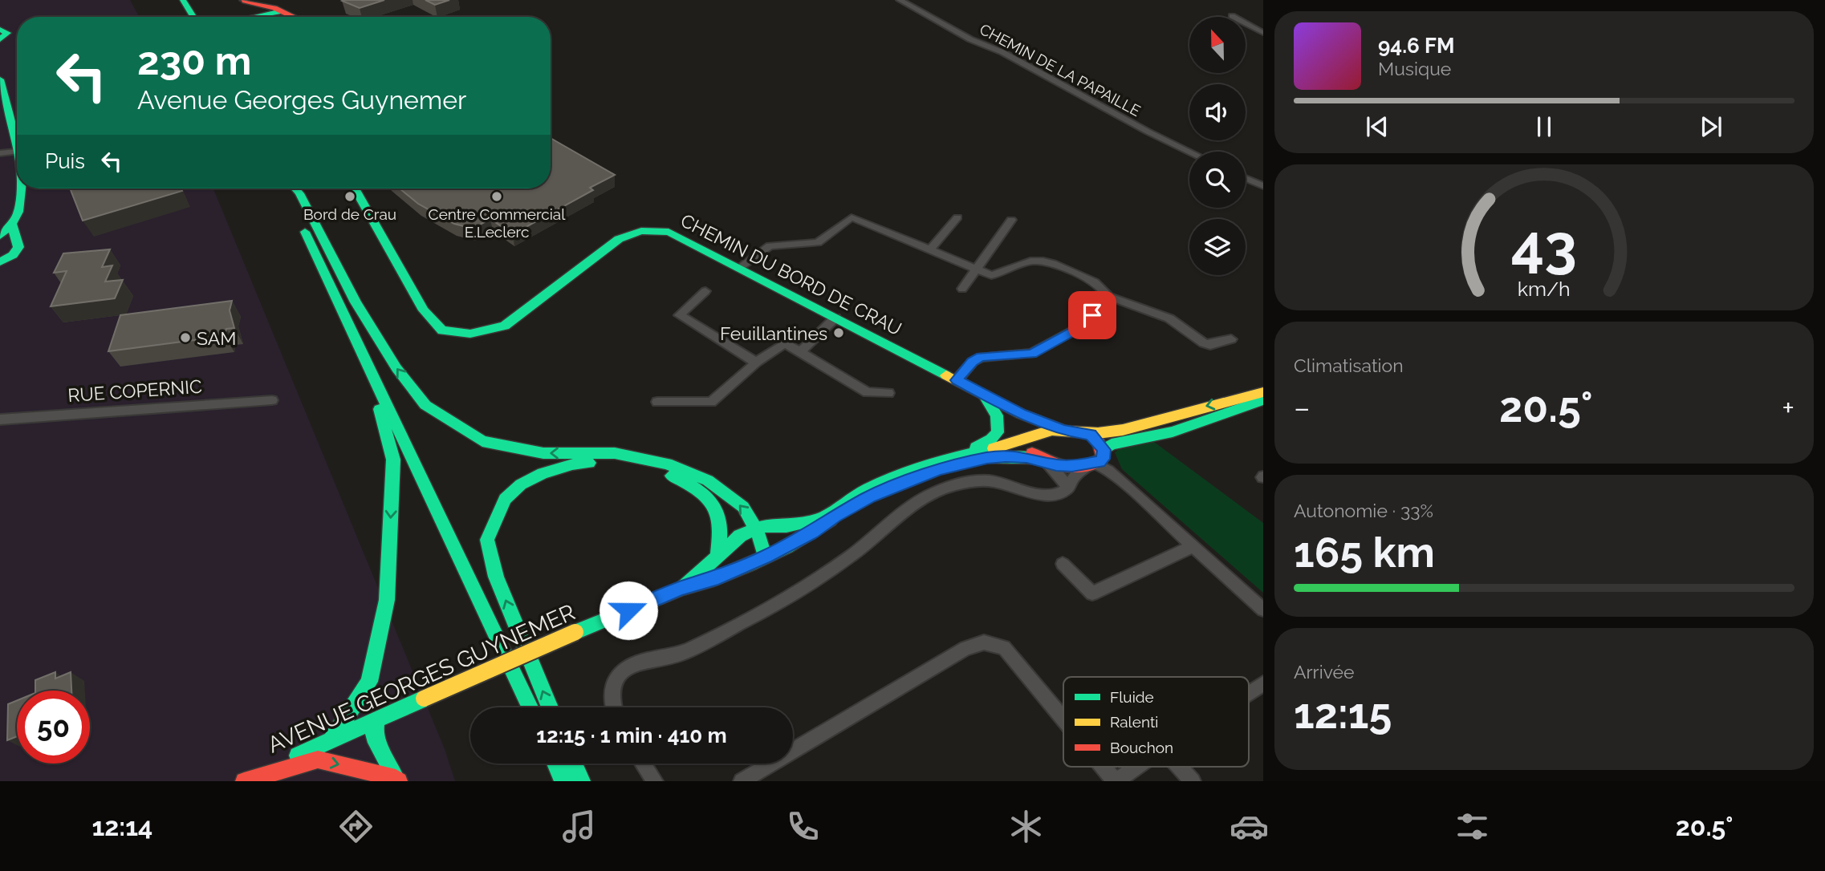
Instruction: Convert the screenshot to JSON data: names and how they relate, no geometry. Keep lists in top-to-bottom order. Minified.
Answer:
{"streets":{"main road":["CHEMIN DU BORD DE CRAU","AVENUE GEORGES GUYNEMER"],"street":["CHEMIN DE LA PAPAILLE","RUE COPERNIC"]},"crossings":[["CHEMIN DU BORD DE CRAU","AVENUE GEORGES GUYNEMER"]],"places":["Bord de Crau","Centre Commercial E.Leclerc","Feuillantines","SAM"],"legend":["Fluide","Ralenti","Bouchon"],"north":"top","page":{"turn":["230 m","Avenue Georges Guynemer"],"song":["94.6 FM","Musique"],"then":"Puis","tile":["Climatisation",["Autonomie · 33%","165 km"],["Arrivée","12:15"]],"heat":["−","20.5°","+"],"limit":"50","trip":"12:15 · 1 min · 410 m","tabs":["12:14","20.5°"],"gauge":["43","km/h"]}}
